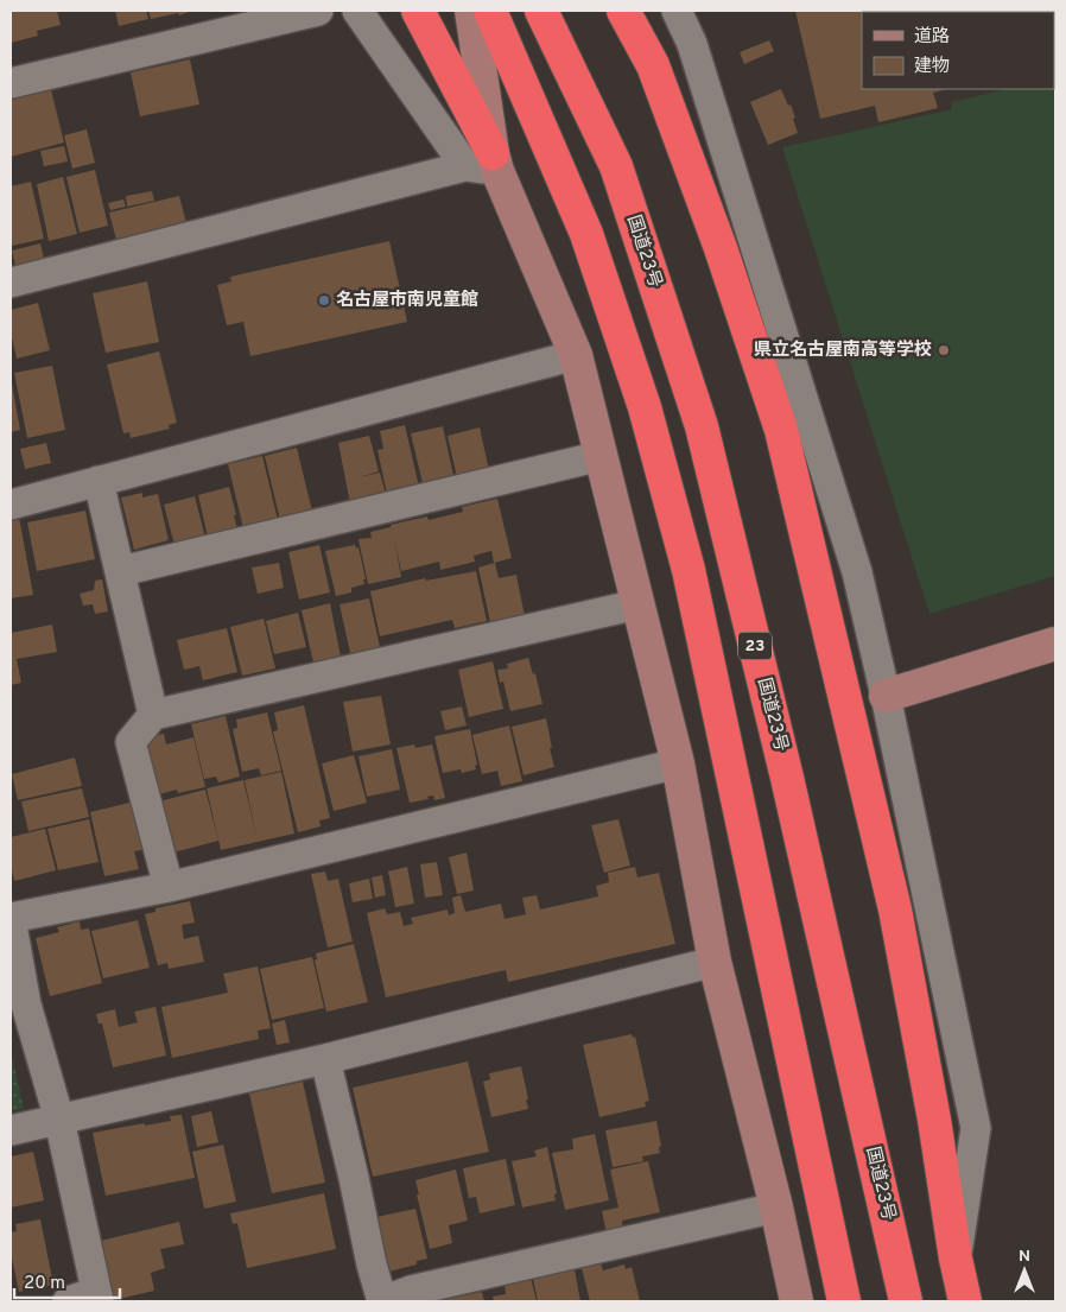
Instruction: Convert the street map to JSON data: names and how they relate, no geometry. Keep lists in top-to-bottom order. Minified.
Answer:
{"streets":{"highway":["国道23号","23"]},"places":["名古屋市南児童館","県立名古屋南高等学校"],"legend":["道路","建物"],"scale_bar":"20 m","north":"top"}
